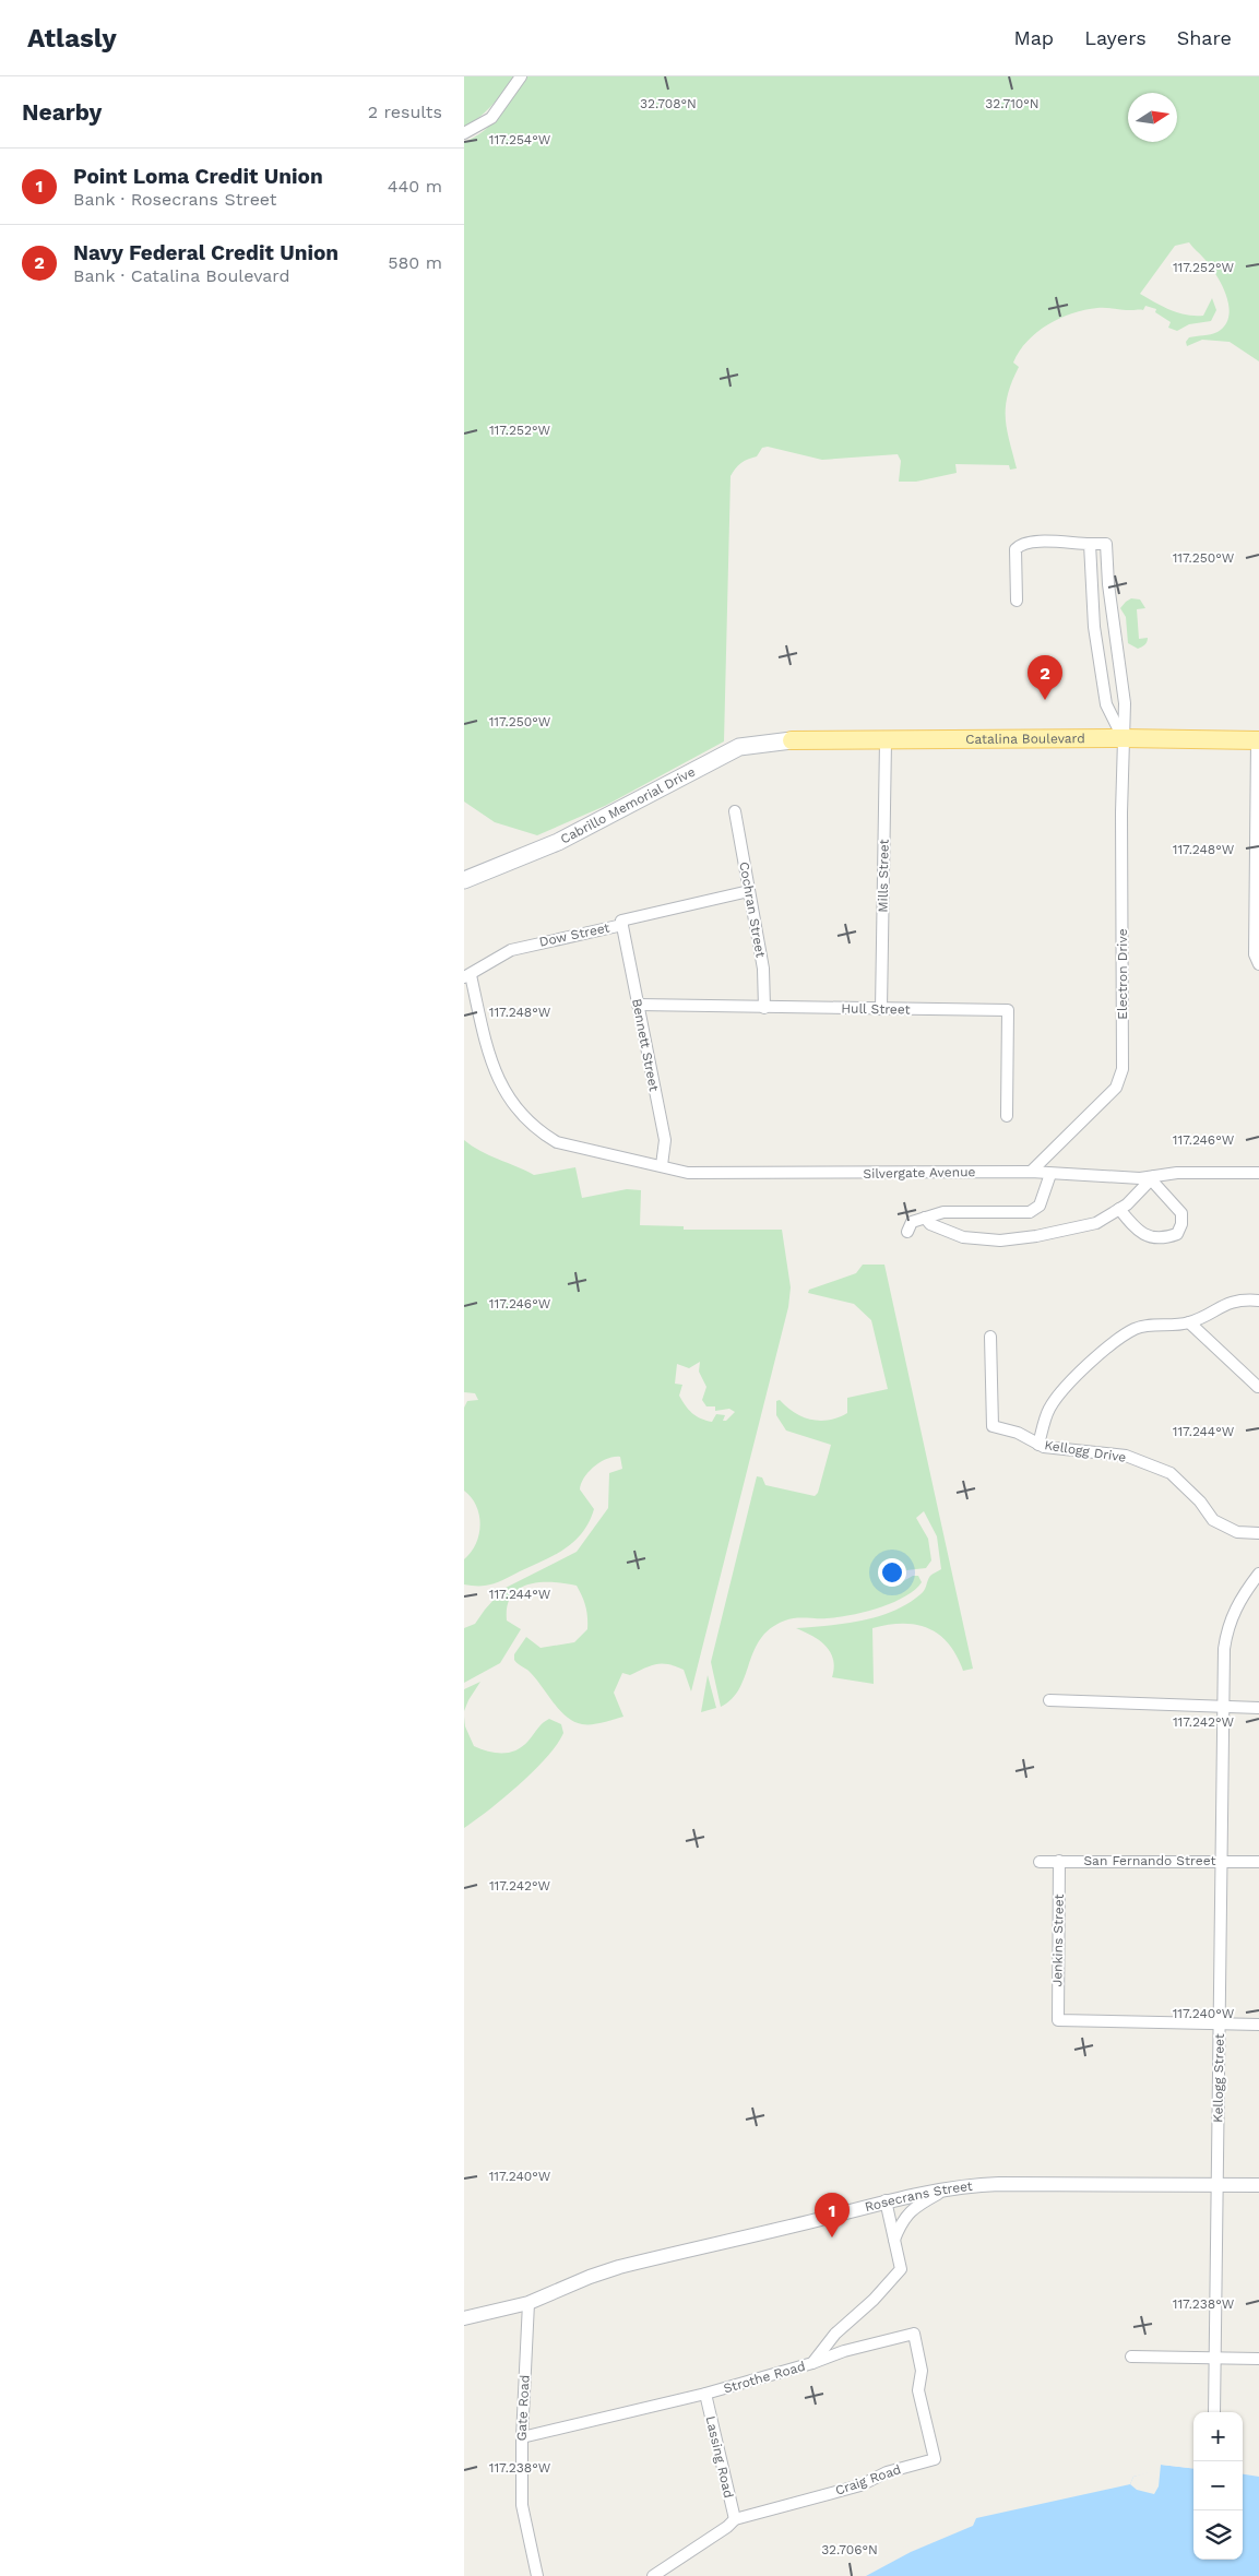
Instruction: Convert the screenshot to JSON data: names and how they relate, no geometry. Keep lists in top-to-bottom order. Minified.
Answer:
{"streets":{"main road":["Catalina Boulevard","Cabrillo Memorial Drive"],"street":["Mills Street","Cochran Street","Dow Street","Electron Drive","Hull Street","Bennett Street","Silvergate Avenue","Kellogg Drive","San Fernando Street","Jenkins Street","Kellogg Street","Rosecrans Street","Strothe Road","Gate Road","Lassing Road","Craig Road"]},"crossings":[["Catalina Boulevard","Cabrillo Memorial Drive"],["Catalina Boulevard","Mills Street"],["Catalina Boulevard","Electron Drive"],["Mills Street","Hull Street"],["Cochran Street","Dow Street"],["Cochran Street","Hull Street"],["Dow Street","Bennett Street"],["Dow Street","Silvergate Avenue"],["Electron Drive","Silvergate Avenue"],["Hull Street","Bennett Street"],["Bennett Street","Silvergate Avenue"],["San Fernando Street","Jenkins Street"],["San Fernando Street","Kellogg Street"],["Jenkins Street","Kellogg Street"],["Kellogg Street","Rosecrans Street"],["Rosecrans Street","Strothe Road"],["Rosecrans Street","Gate Road"],["Strothe Road","Gate Road"],["Strothe Road","Lassing Road"],["Strothe Road","Craig Road"],["Lassing Road","Craig Road"]],"north":"right","page":{"header":"Atlasly","nav":["Map","Layers","Share"],"heading":["Nearby","2 results"],"list":[{"mark":"1","name":"Point Loma Credit Union","note":"Bank · Rosecrans Street","value":"440 m"},{"mark":"2","name":"Navy Federal Credit Union","note":"Bank · Catalina Boulevard","value":"580 m"}],"pins":["2","1"],"map_buttons":["+","−"]},"coordinates":["32.708°N","32.710°N","117.254°W","117.252°W","117.250°W","117.248°W","117.246°W","117.244°W","117.242°W","117.240°W","117.238°W","32.706°N"]}
